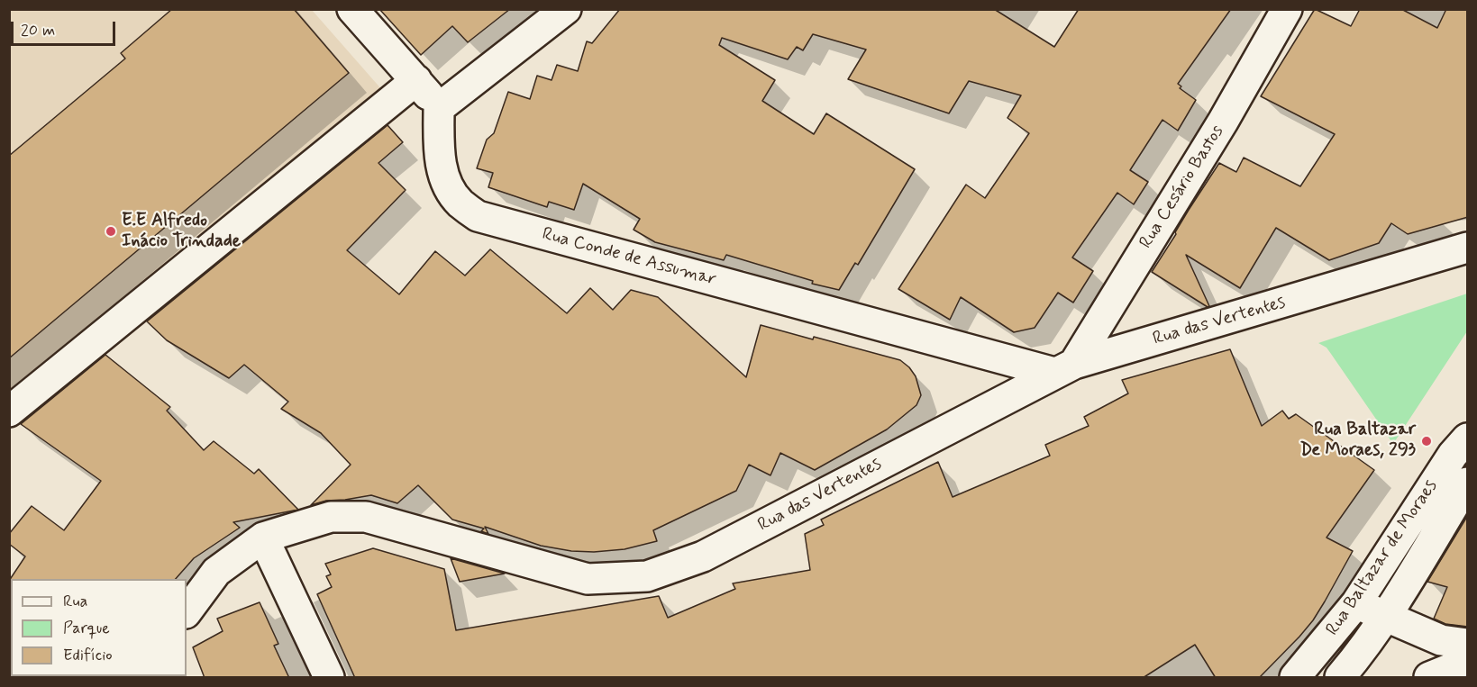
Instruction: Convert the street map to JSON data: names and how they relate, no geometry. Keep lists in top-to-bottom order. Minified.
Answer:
{"streets":{"street":["Rua Cesário Bastos","Rua Conde de Assumar","Rua das Vertentes","Rua Baltazar de Moraes"]},"crossings":[["Rua Cesário Bastos","Rua Conde de Assumar"],["Rua Cesário Bastos","Rua das Vertentes"],["Rua Conde de Assumar","Rua das Vertentes"]],"places":["E.E Alfredo Inácio Trindade","Rua Baltazar De Moraes, 293"],"legend":["Rua","Parque","Edifício"],"scale_bar":"20 m"}
